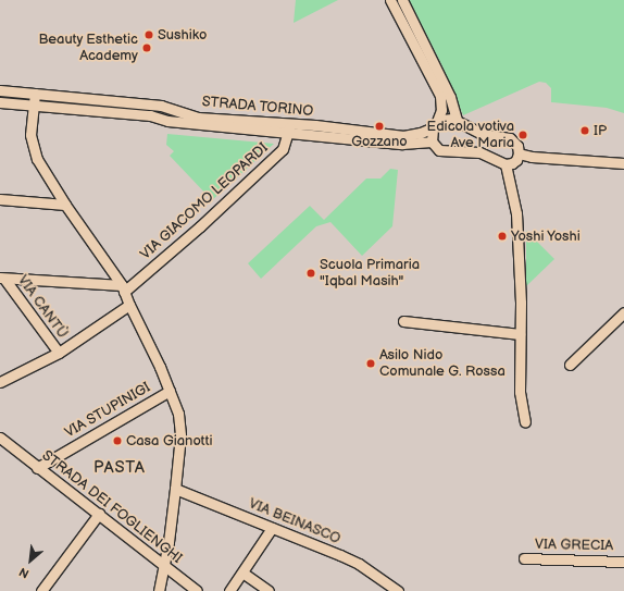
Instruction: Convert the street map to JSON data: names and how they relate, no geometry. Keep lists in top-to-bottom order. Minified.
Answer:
{"streets":{"street":["STRADA TORINO","VIA GIACOMO LEOPARDI","VIA CANTÙ","VIA STUPINIGI","STRADA DEI FOGLIENGHI","VIA BEINASCO","VIA GRECIA"]},"crossings":[["STRADA TORINO","VIA GIACOMO LEOPARDI"],["VIA STUPINIGI","STRADA DEI FOGLIENGHI"]],"districts":["PASTA"],"places":["Sushiko","Beauty Esthetic Academy","Gozzano","IP","Edicola votiva Ave Maria","Yoshi Yoshi","Scuola Primaria \"Iqbal Masih\"","Asilo Nido Comunale G. Rossa","Casa Gianotti"],"north":"bottom left"}
